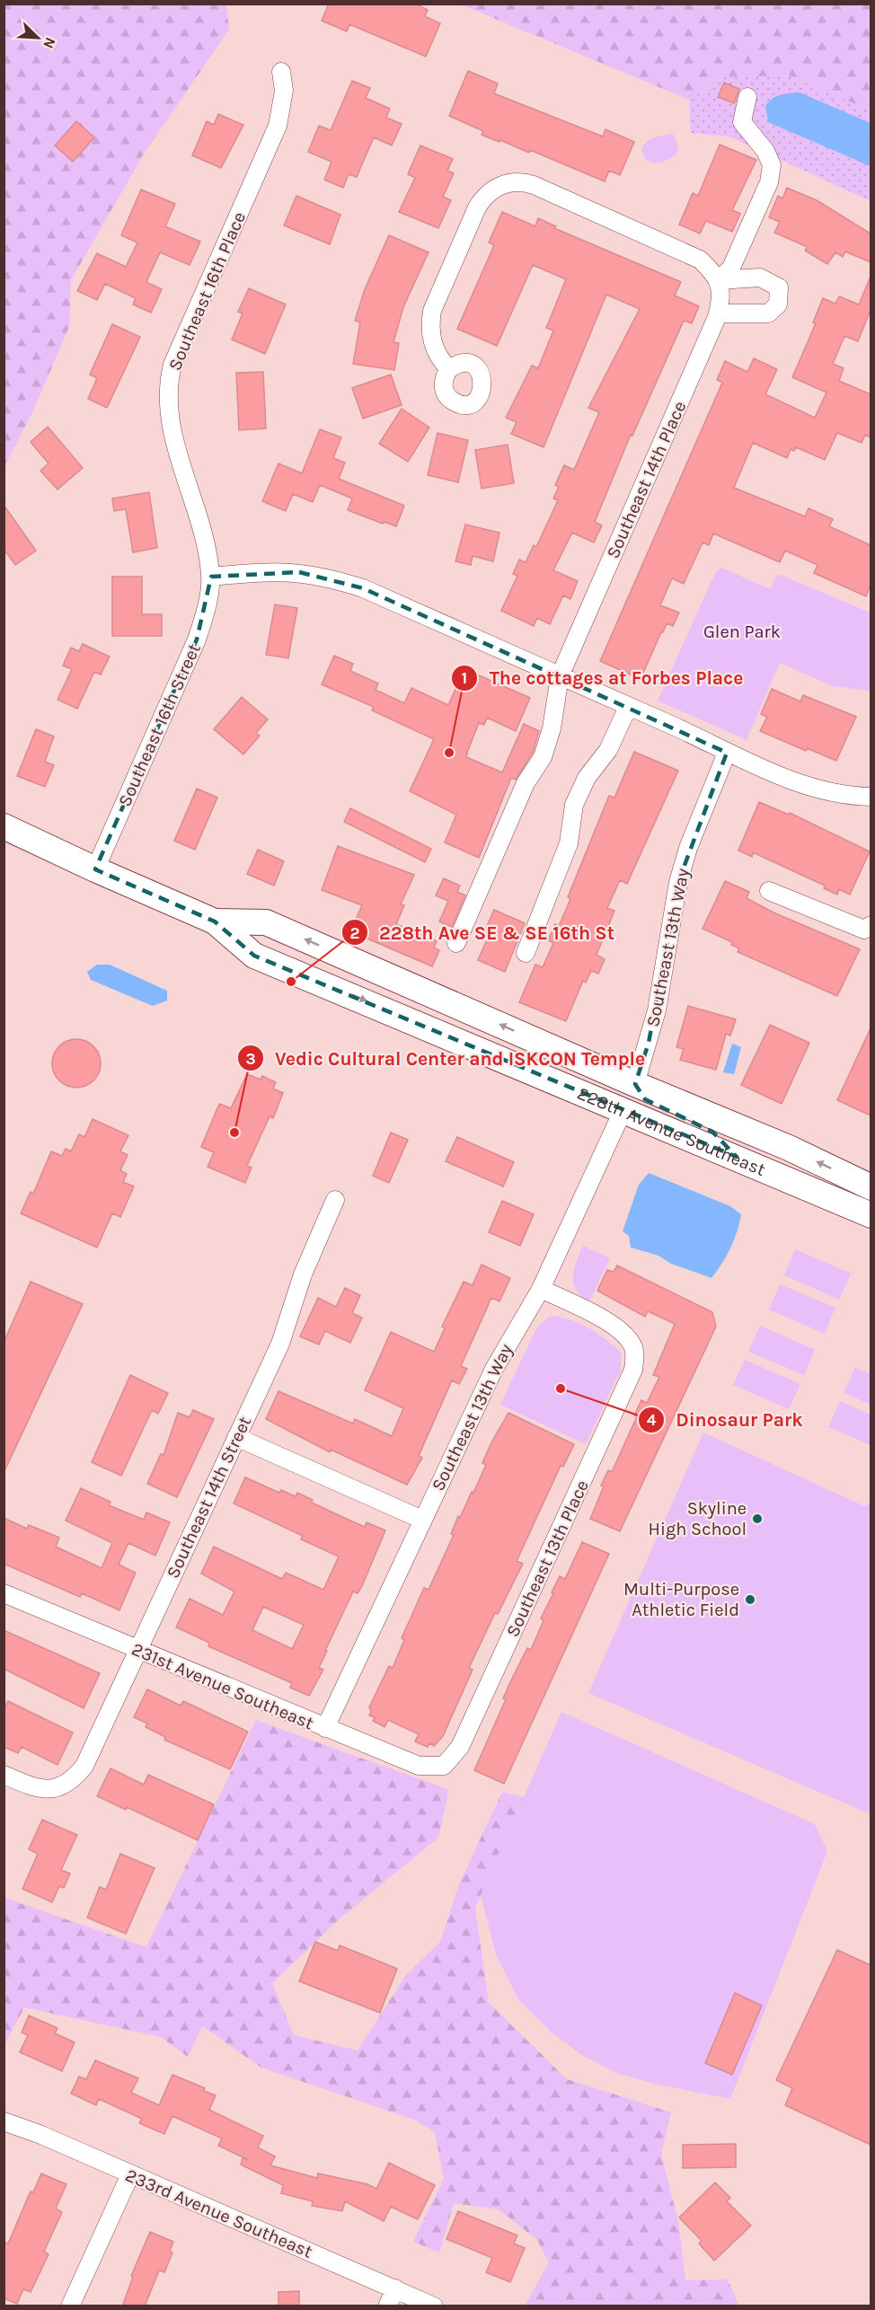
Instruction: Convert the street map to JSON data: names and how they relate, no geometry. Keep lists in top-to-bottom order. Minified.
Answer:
{"streets":{"main road":["228th Avenue Southeast"],"street":["Southeast 16th Place","Southeast 14th Place","Southeast 16th Street","Southeast 13th Way","Southeast 14th Street","Southeast 13th Place","231st Avenue Southeast","233rd Avenue Southeast"]},"crossings":[["Southeast 16th Place","Southeast 16th Street"],["Southeast 16th Street","228th Avenue Southeast"],["Southeast 13th Way","228th Avenue Southeast"],["Southeast 13th Way","Southeast 13th Place"],["Southeast 13th Way","231st Avenue Southeast"],["Southeast 14th Street","231st Avenue Southeast"],["Southeast 13th Place","231st Avenue Southeast"]],"parks":["Glen Park"],"places":["The cottages at Forbes Place","228th Ave SE & SE 16th St","Vedic Cultural Center and ISKCON Temple","Dinosaur Park","Skyline High School","Multi-Purpose Athletic Field"],"north":"bottom right"}
